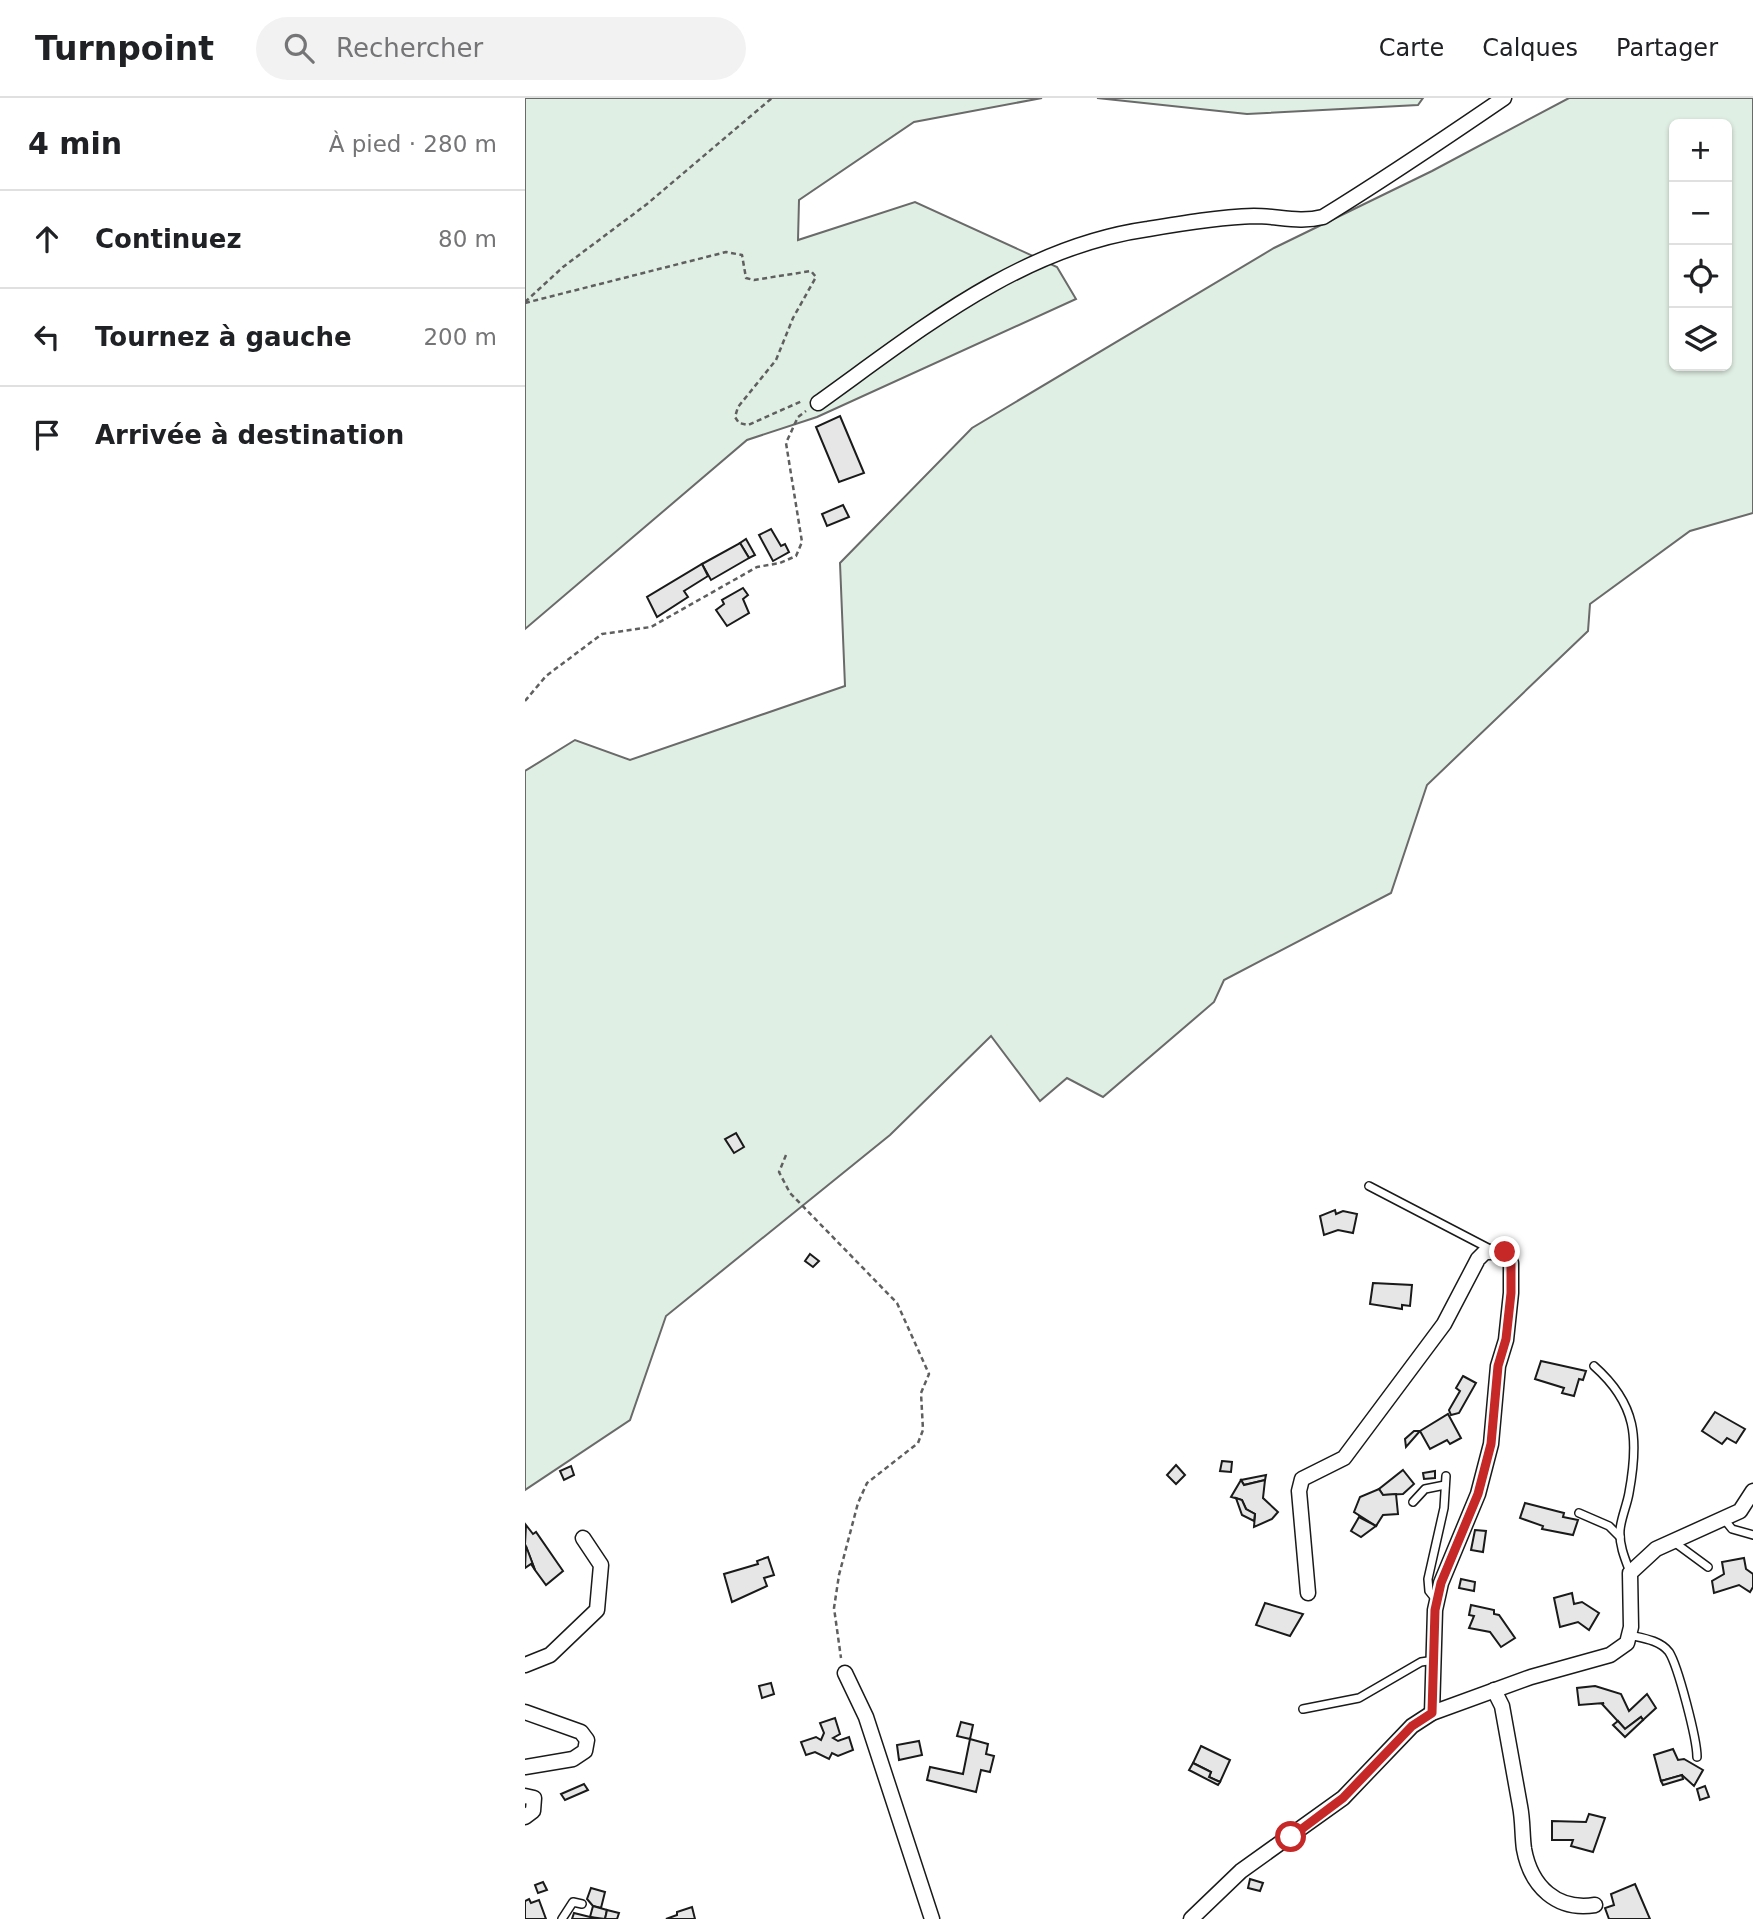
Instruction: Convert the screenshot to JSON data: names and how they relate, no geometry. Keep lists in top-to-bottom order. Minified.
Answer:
{"page":{"header":"Turnpoint","search":"Rechercher","nav":["Carte","Calques","Partager"],"heading":["4 min","À pied · 280 m"],"map_buttons":["+","−"],"list":[["Continuez","80 m"],["Tournez à gauche","200 m"],"Arrivée à destination"]}}
